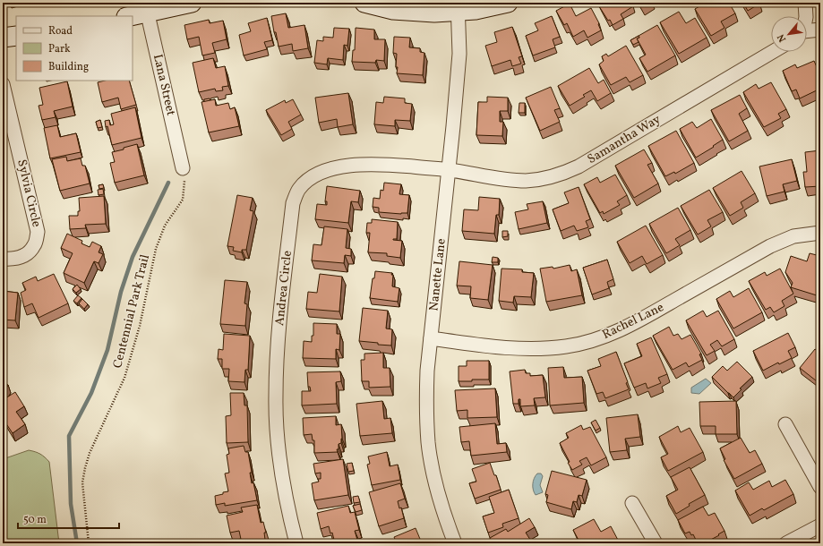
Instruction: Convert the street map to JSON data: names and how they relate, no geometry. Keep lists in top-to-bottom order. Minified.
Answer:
{"streets":{"street":["Lana Street","Samantha Way","Sylvia Circle","Nanette Lane","Andrea Circle","Rachel Lane"],"path":["Centennial Park Trail"]},"crossings":[["Lana Street","Centennial Park Trail"],["Samantha Way","Nanette Lane"],["Samantha Way","Andrea Circle"],["Nanette Lane","Andrea Circle"],["Nanette Lane","Rachel Lane"]],"legend":["Road","Park","Building"],"scale_bar":"50 m","north":"bottom left"}
